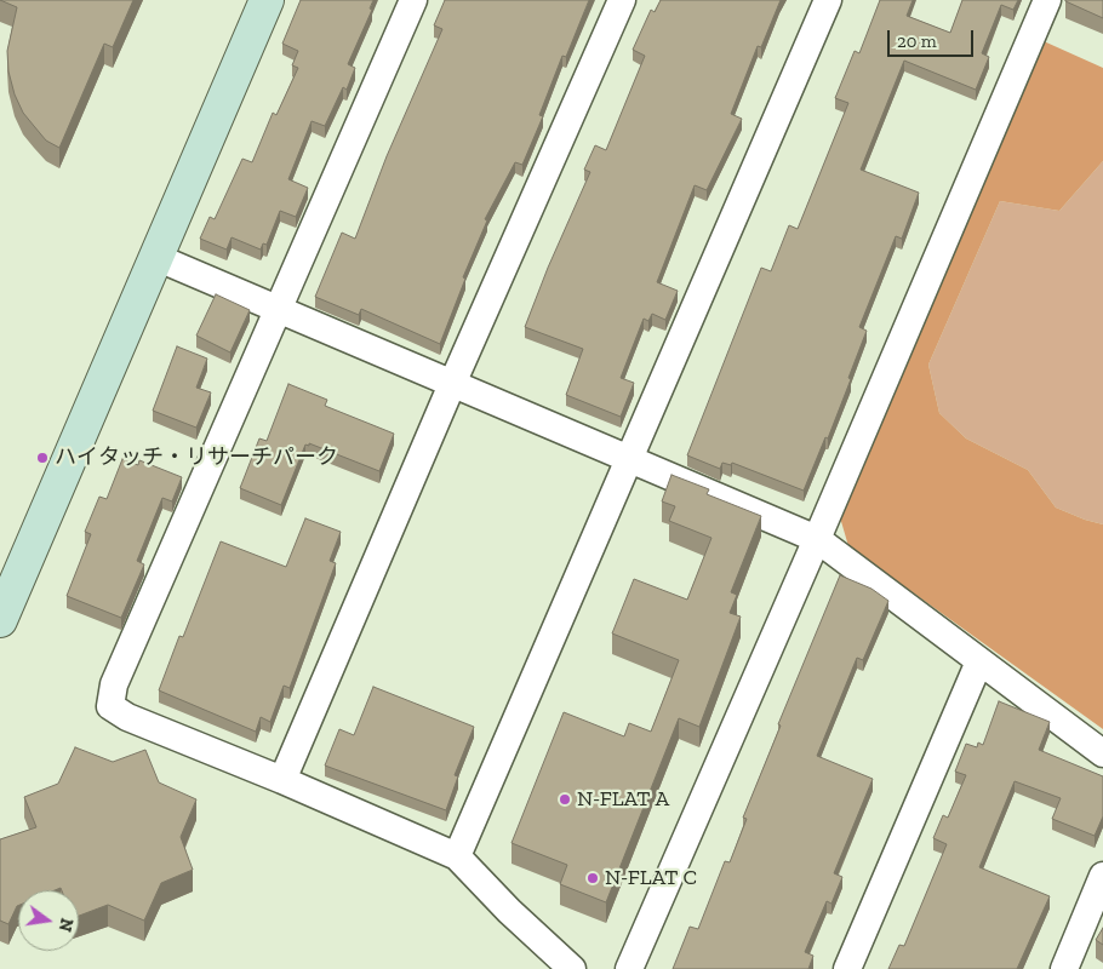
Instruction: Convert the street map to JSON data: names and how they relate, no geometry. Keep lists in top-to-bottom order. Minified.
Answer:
{"places":["ハイタッチ・リサーチパーク","N-FLAT A","N-FLAT C"],"scale_bar":"20 m","north":"right"}
